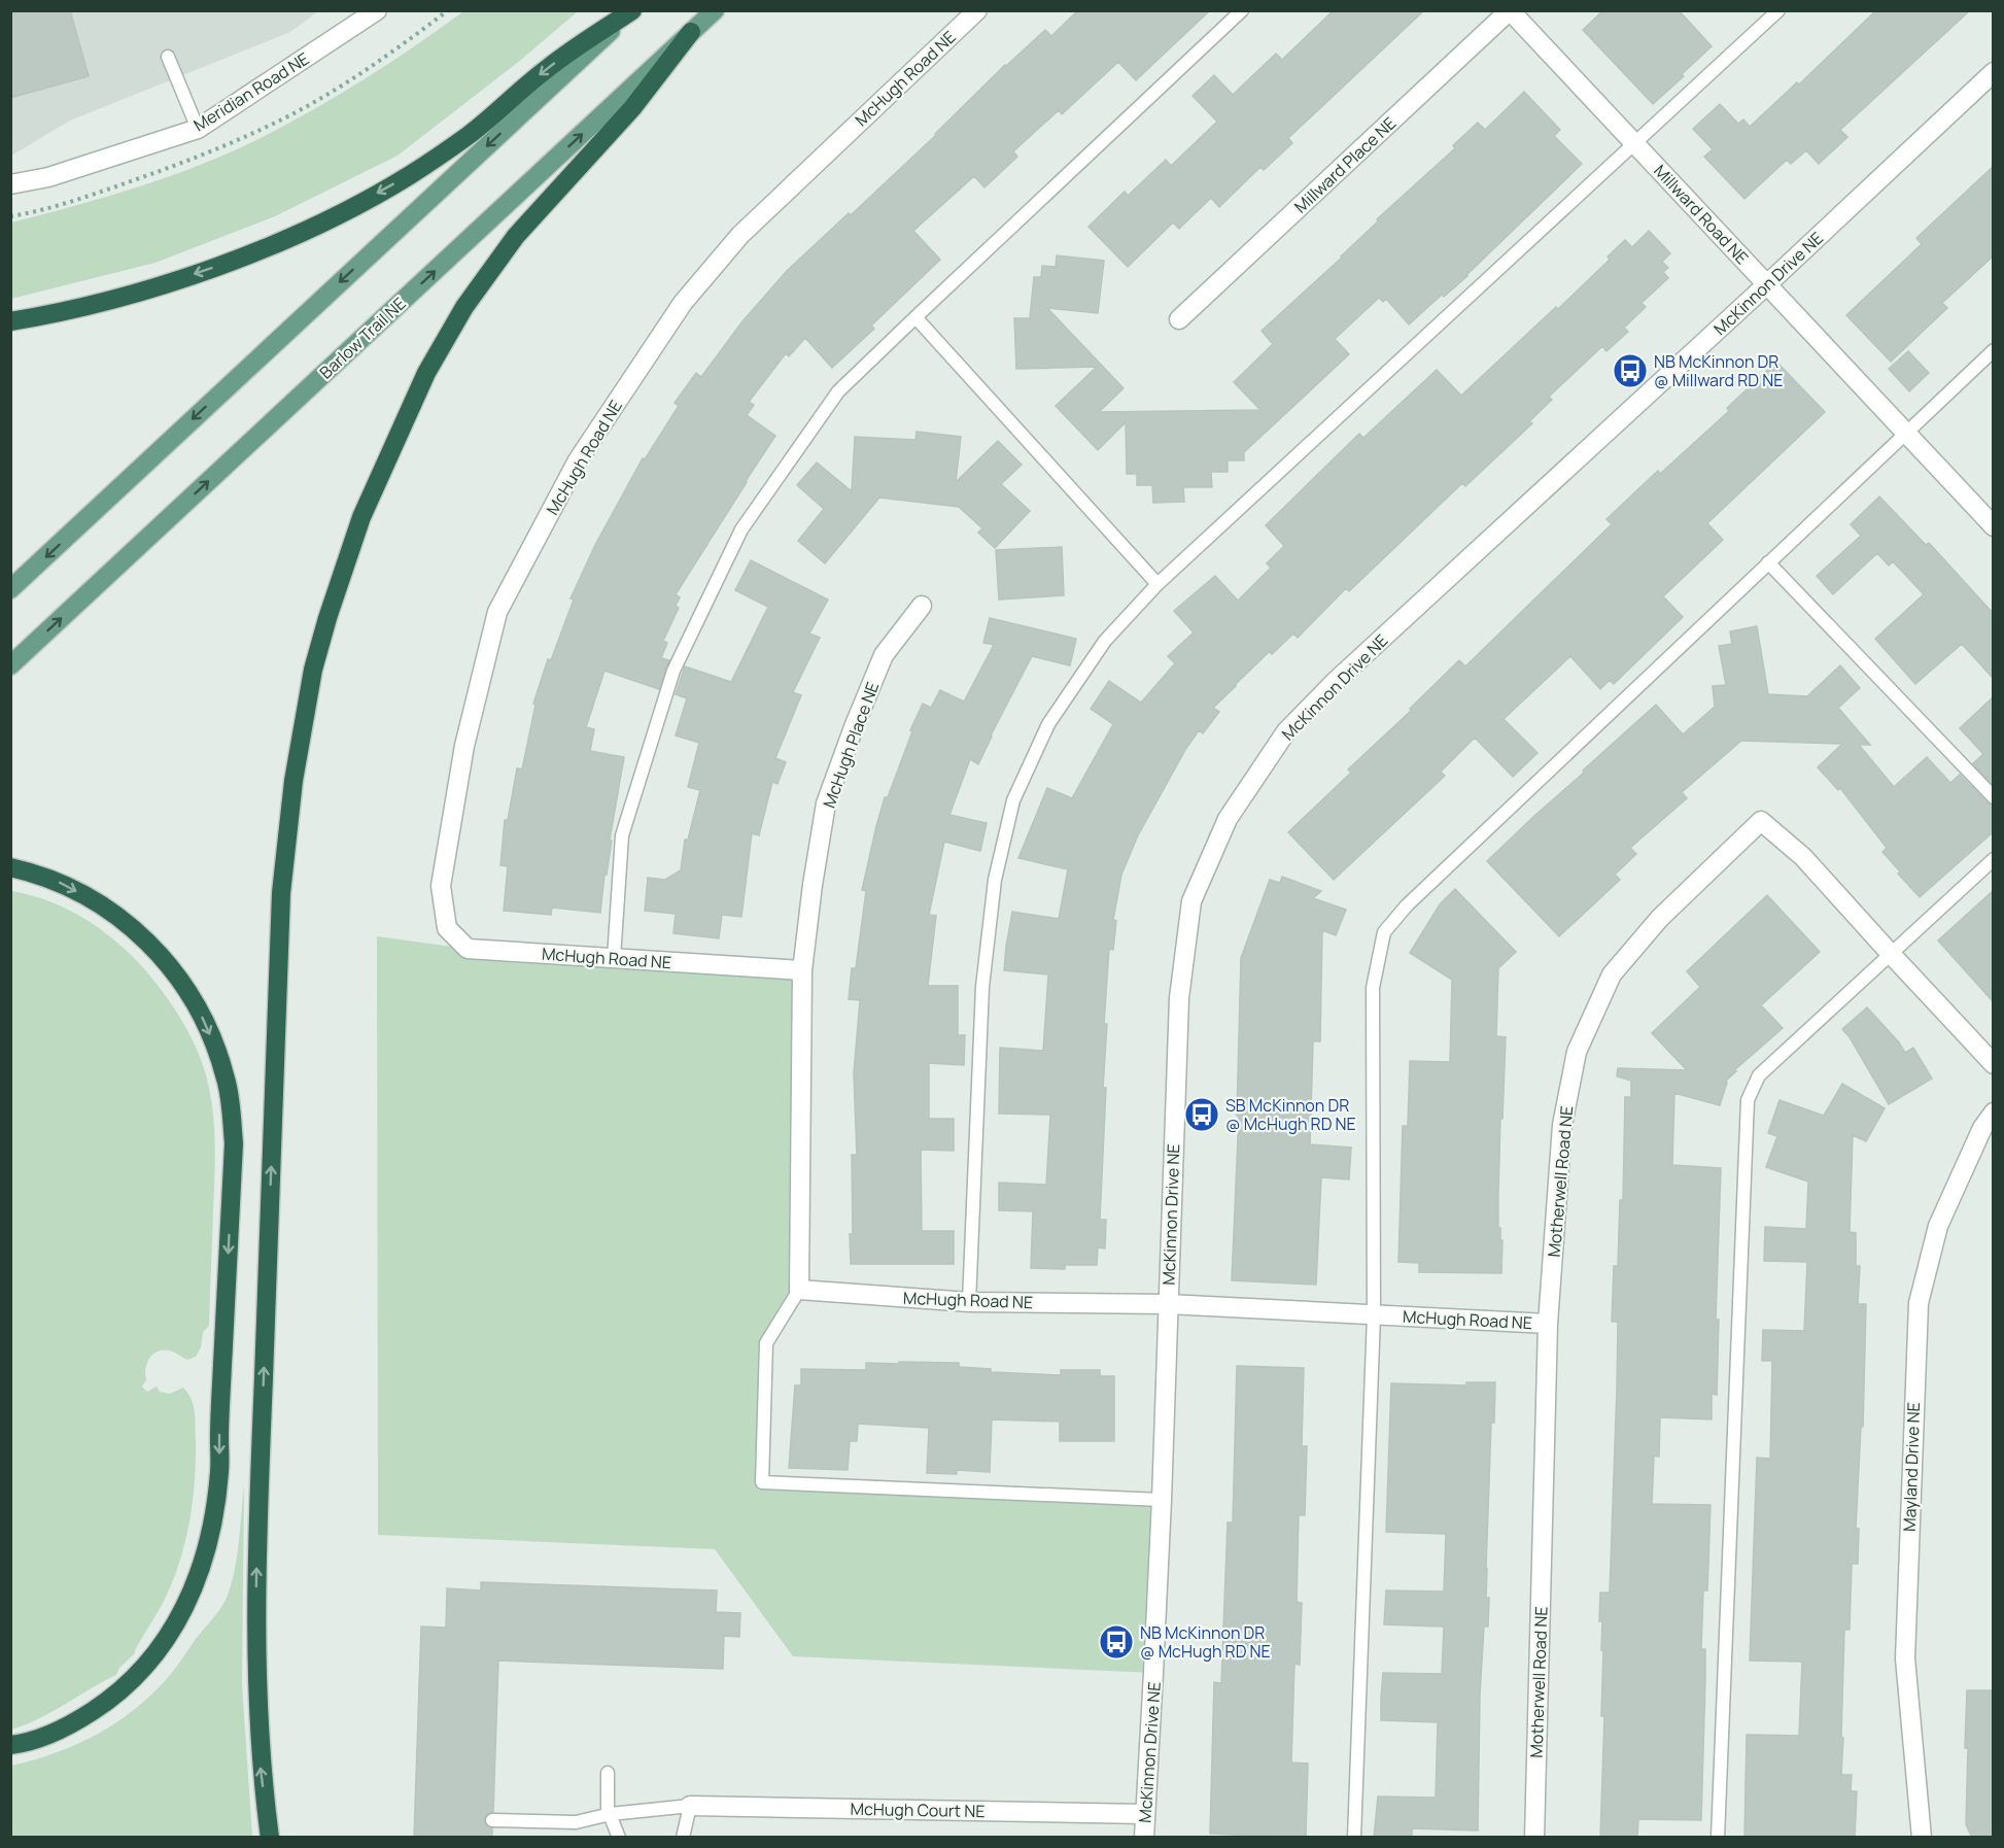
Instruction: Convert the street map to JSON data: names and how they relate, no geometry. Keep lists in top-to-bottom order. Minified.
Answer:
{"streets":{"main road":["Barlow Trail NE"],"street":["McHugh Road NE","Meridian Road NE","Millward Place NE","Millward Road NE","McKinnon Drive NE","McHugh Place NE","Motherwell Road NE","Mayland Drive NE","McHugh Court NE"]},"crossings":[["McHugh Road NE","McKinnon Drive NE"],["McHugh Road NE","McHugh Place NE"],["McHugh Road NE","Motherwell Road NE"],["Millward Place NE","Millward Road NE"],["Millward Road NE","McKinnon Drive NE"],["McKinnon Drive NE","McHugh Court NE"]],"places":{"bus stop":["NB McKinnon DR @ Millward RD NE","SB McKinnon DR @ McHugh RD NE","NB McKinnon DR @ McHugh RD NE"]}}
